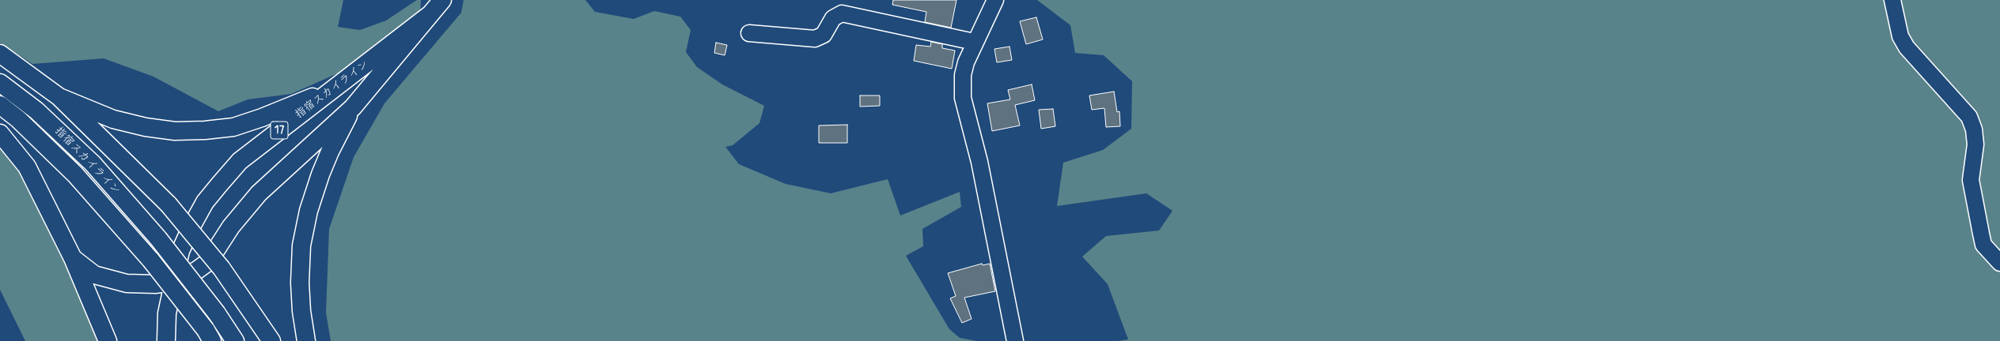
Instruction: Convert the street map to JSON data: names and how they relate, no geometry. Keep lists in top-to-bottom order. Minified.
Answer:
{"streets":{"main road":["指宿スカイライン","17"]}}
